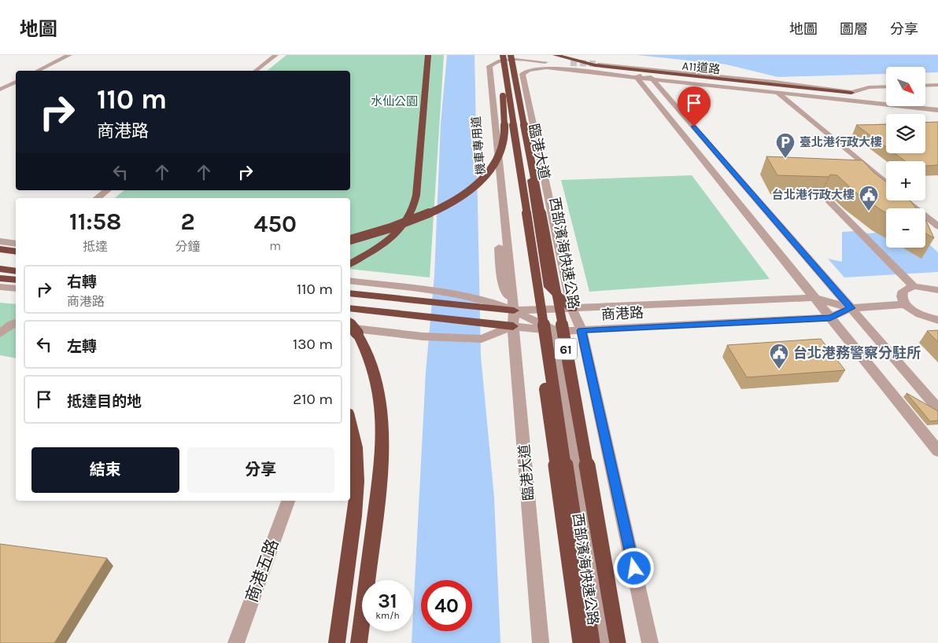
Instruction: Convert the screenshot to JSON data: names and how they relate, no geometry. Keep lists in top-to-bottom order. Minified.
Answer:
{"streets":{"highway":["西部濱海快速公路","61"],"street":["A11道路","機車專用道","臨港大道","商港路","商港五路"]},"crossings":[["A11道路","臨港大道"],["機車專用道","臨港大道"],["機車專用道","商港路"],["臨港大道","商港路"]],"parks":["水仙公園"],"places":{"parking":["臺北港行政大樓"],"public building":["台北港行政大樓","台北港務警察分駐所"]},"north":"bottom right","page":{"header":"地圖","nav":["地圖","圖層","分享"],"map_buttons":["+","−"],"turn":["110 m","商港路"],"eta":["11:58","抵達","2","分鐘","450","m"],"list":[{"name":"右轉","note":"商港路","value":"110 m"},{"name":"左轉","value":"130 m"},{"name":"抵達目的地","value":"210 m"}],"buttons":["結束","分享"],"speed":"31 km/h","limit":"40"}}
